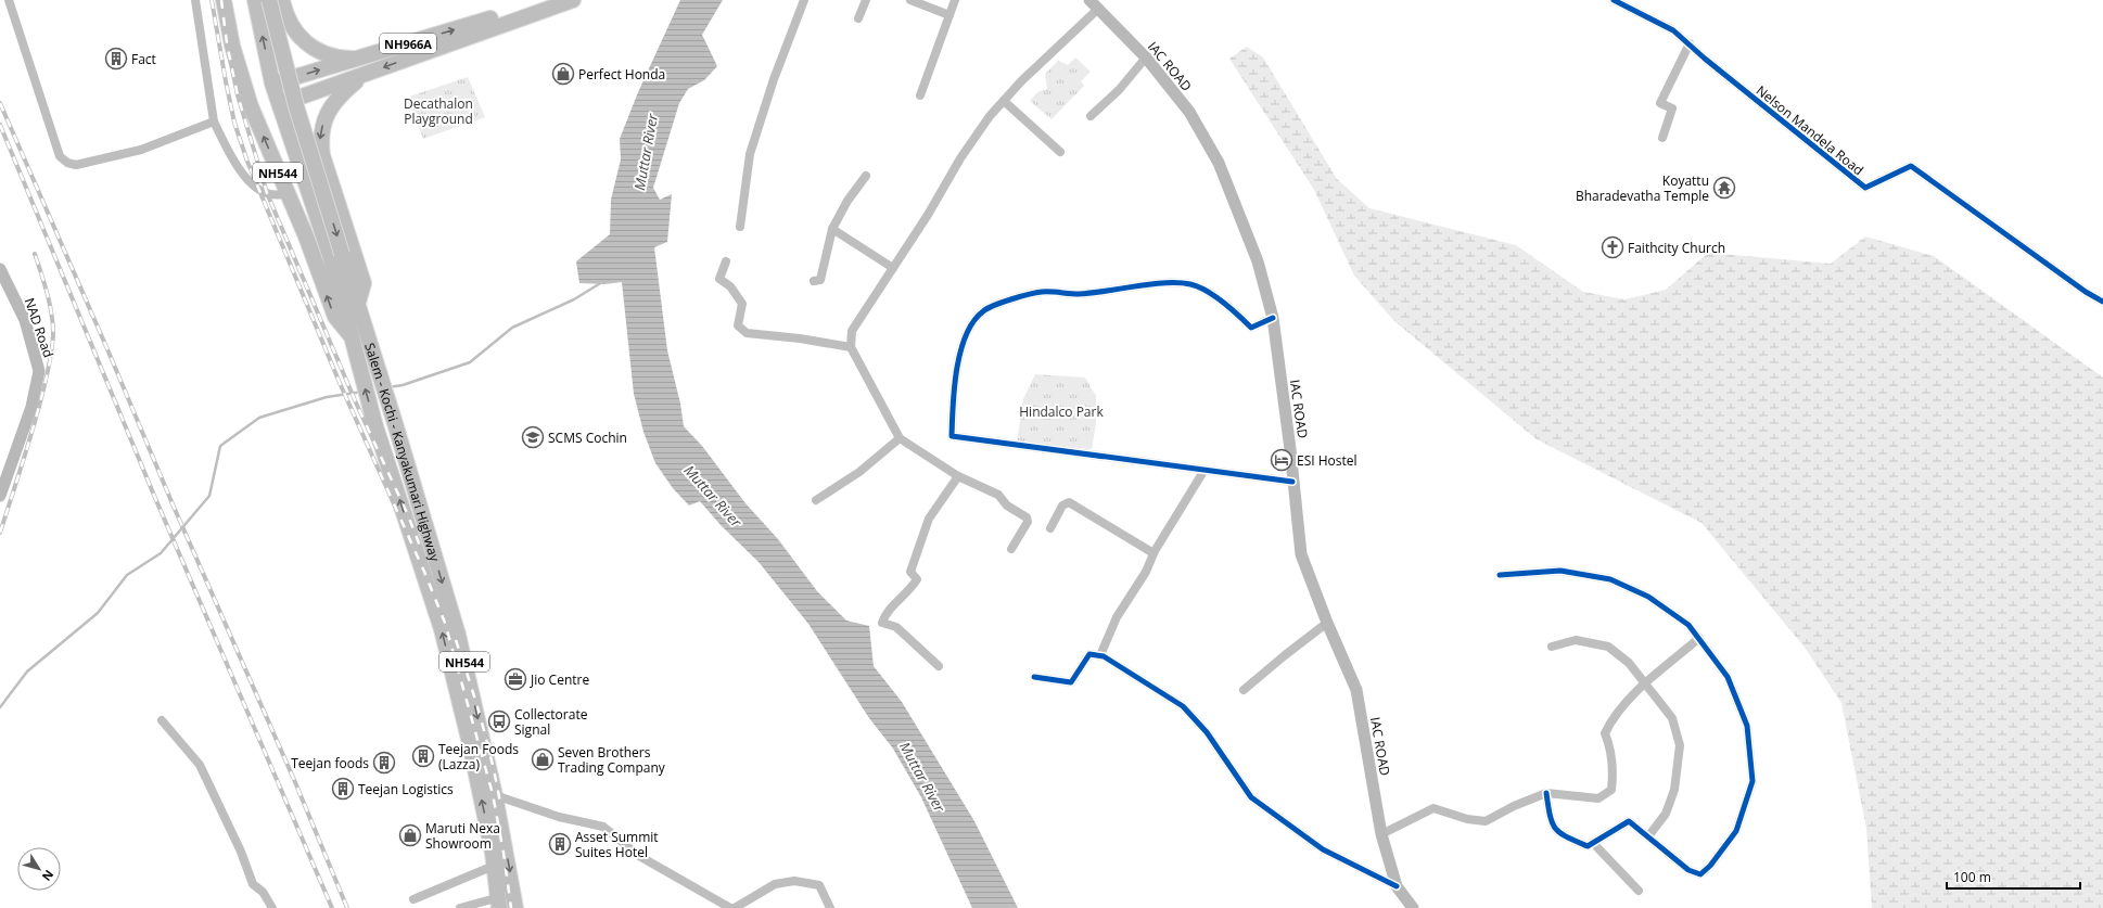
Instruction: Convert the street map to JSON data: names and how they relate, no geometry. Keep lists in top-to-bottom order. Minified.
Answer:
{"streets":{"highway":["NH966A","NH544","Salem - Kochi - Kanyakumari Highway"],"main road":["IAC ROAD","NAD Road"],"street":["Nelson Mandela Road"]},"crossings":[["NH966A","Salem - Kochi - Kanyakumari Highway"],["NH544","Salem - Kochi - Kanyakumari Highway"]],"water":["Muttar River"],"parks":["Decathalon Playground","Hindalco Park"],"places":{"building":["Fact","Teejan Foods (Lazza)","Teejan foods","Teejan Logistics","Asset Summit Suites Hotel"],"shop":["Perfect Honda","Seven Brothers Trading Company","Maruti Nexa Showroom"],"temple":["Koyattu Bharadevatha Temple"],"church":["Faithcity Church"],"school or university":["SCMS Cochin"],"hotel":["ESI Hostel"],"office":["Jio Centre"],"bus stop":["Collectorate Signal"]},"scale_bar":"100 m","north":"bottom right"}
